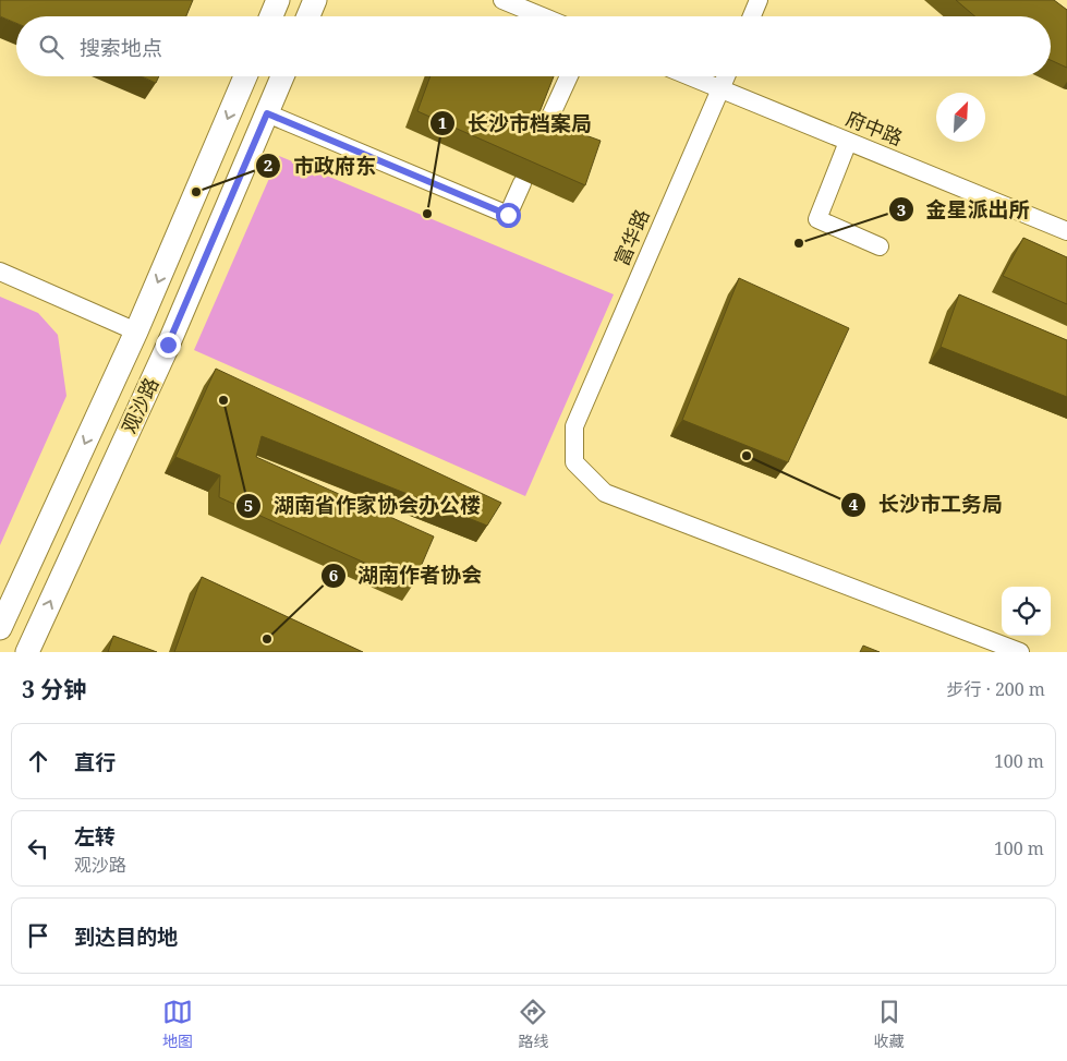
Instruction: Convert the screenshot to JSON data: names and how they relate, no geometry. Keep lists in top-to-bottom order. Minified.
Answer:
{"streets":{"main road":["观沙路"],"street":["府中路","富华路"]},"crossings":[["府中路","富华路"]],"places":["市政府东","长沙市档案局","金星派出所","湖南省作家协会办公楼","长沙市工务局","湖南作者协会"],"north":"top right","page":{"search":"搜索地点","heading":["3 分钟","步行 · 200 m"],"list":[["直行","100 m"],["左转","观沙路","100 m"],"到达目的地"],"nav":["地图","路线","收藏"]}}
